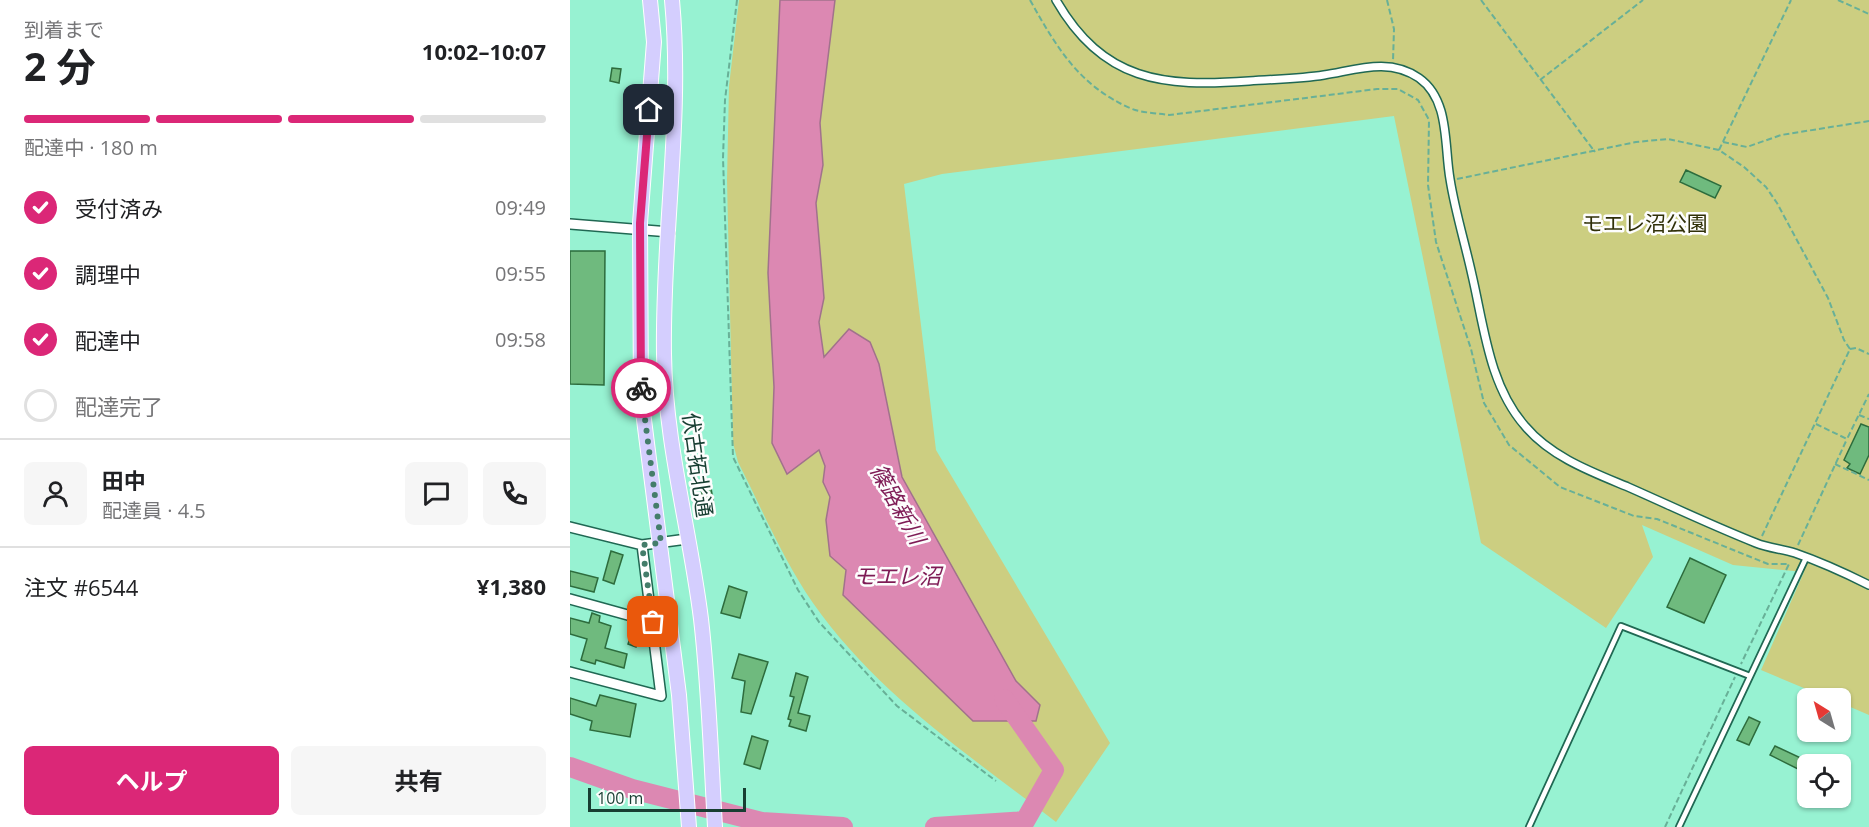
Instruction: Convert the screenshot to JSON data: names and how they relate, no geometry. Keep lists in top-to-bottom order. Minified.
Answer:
{"streets":{"main road":["伏古拓北通"]},"water":["篠路新川","モエレ沼"],"parks":["モエレ沼公園"],"scale_bar":"100 m","north":"top left","page":{"heading":["2 分","到着まで","10:02–10:07"],"panel":["田中","配達員 · 4.5","注文 #6544","¥1,380"],"bar":"配達中 · 180 m","list":[["受付済み","09:49"],["調理中","09:55"],["配達中","09:58"],"配達完了"],"buttons":["ヘルプ","共有"],"scale":"100 m"}}
